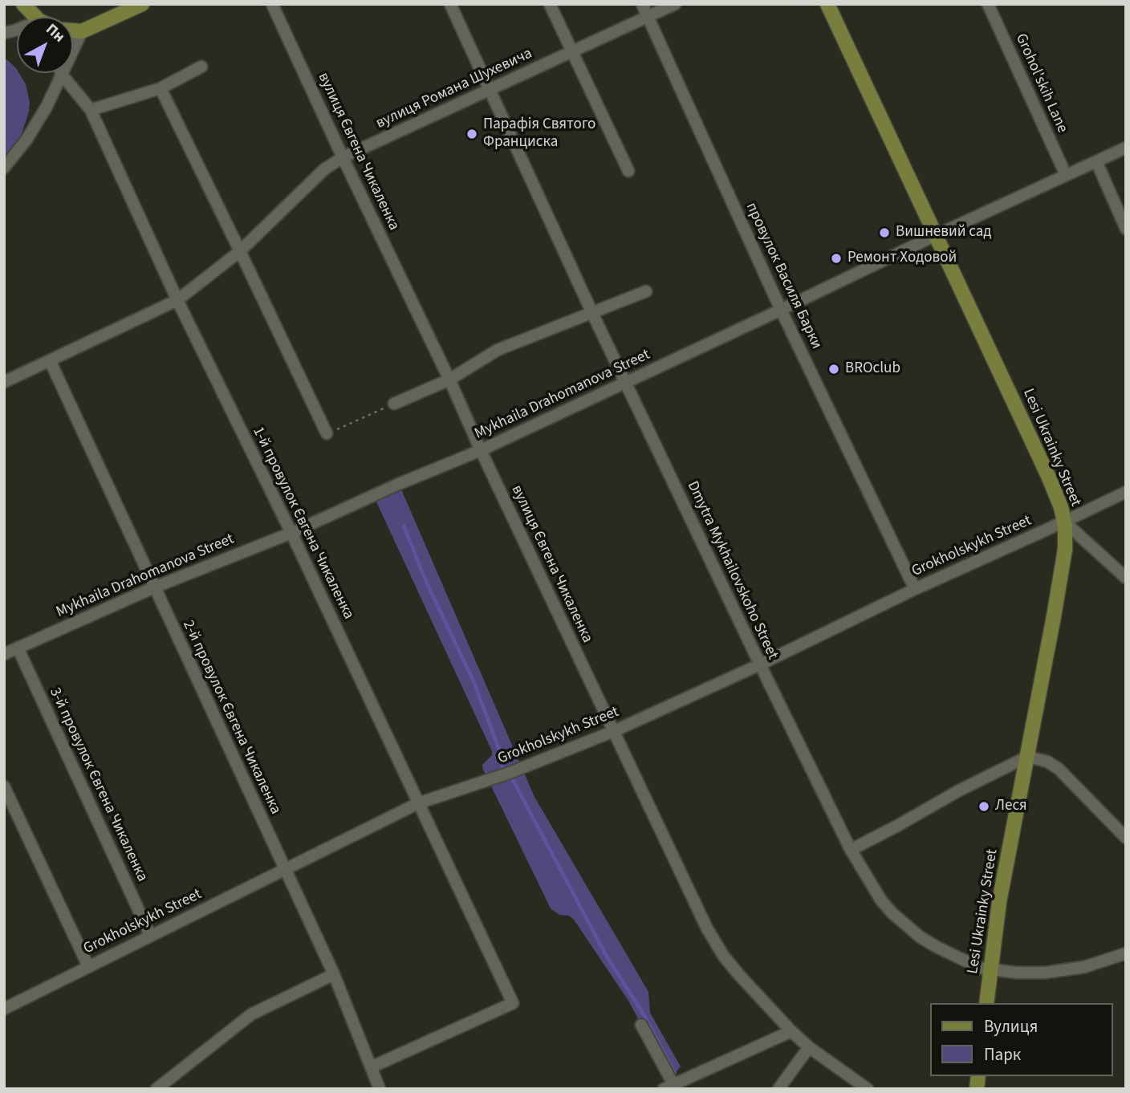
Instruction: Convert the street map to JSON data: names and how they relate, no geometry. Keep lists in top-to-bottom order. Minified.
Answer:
{"streets":{"main road":["Lesi Ukrainky Street"],"street":["Grohol'skih Lane","вулиця Романа Шухевича","вулиця Євгена Чикаленка","провулок Василя Барки","Mykhaila Drahomanova Street","1-й провулок Євгена Чикаленка","Grokholskykh Street","Dmytra Mykhailovskoho Street","2-й провулок Євгена Чикаленка","3-й провулок Євгена Чикаленка"]},"crossings":[["Grohol'skih Lane","Mykhaila Drahomanova Street"],["вулиця Романа Шухевича","вулиця Євгена Чикаленка"],["вулиця Романа Шухевича","провулок Василя Барки"],["вулиця Романа Шухевича","1-й провулок Євгена Чикаленка"],["вулиця Романа Шухевича","Dmytra Mykhailovskoho Street"],["вулиця Романа Шухевича","2-й провулок Євгена Чикаленка"],["вулиця Євгена Чикаленка","Mykhaila Drahomanova Street"],["вулиця Євгена Чикаленка","Grokholskykh Street"],["провулок Василя Барки","Mykhaila Drahomanova Street"],["провулок Василя Барки","Grokholskykh Street"],["Mykhaila Drahomanova Street","Lesi Ukrainky Street"],["Mykhaila Drahomanova Street","1-й провулок Євгена Чикаленка"],["Mykhaila Drahomanova Street","Dmytra Mykhailovskoho Street"],["Mykhaila Drahomanova Street","2-й провулок Євгена Чикаленка"],["Mykhaila Drahomanova Street","3-й провулок Євгена Чикаленка"],["Lesi Ukrainky Street","Grokholskykh Street"],["Lesi Ukrainky Street","Dmytra Mykhailovskoho Street"],["1-й провулок Євгена Чикаленка","Grokholskykh Street"],["1-й провулок Євгена Чикаленка","2-й провулок Євгена Чикаленка"],["Grokholskykh Street","Dmytra Mykhailovskoho Street"],["Grokholskykh Street","2-й провулок Євгена Чикаленка"],["Grokholskykh Street","3-й провулок Євгена Чикаленка"]],"places":["Парафія Святого Франциска","Вишневий сад","Ремонт Ходовой","BROclub","Леся"],"legend":["Вулиця","Парк"],"north":"top right"}
